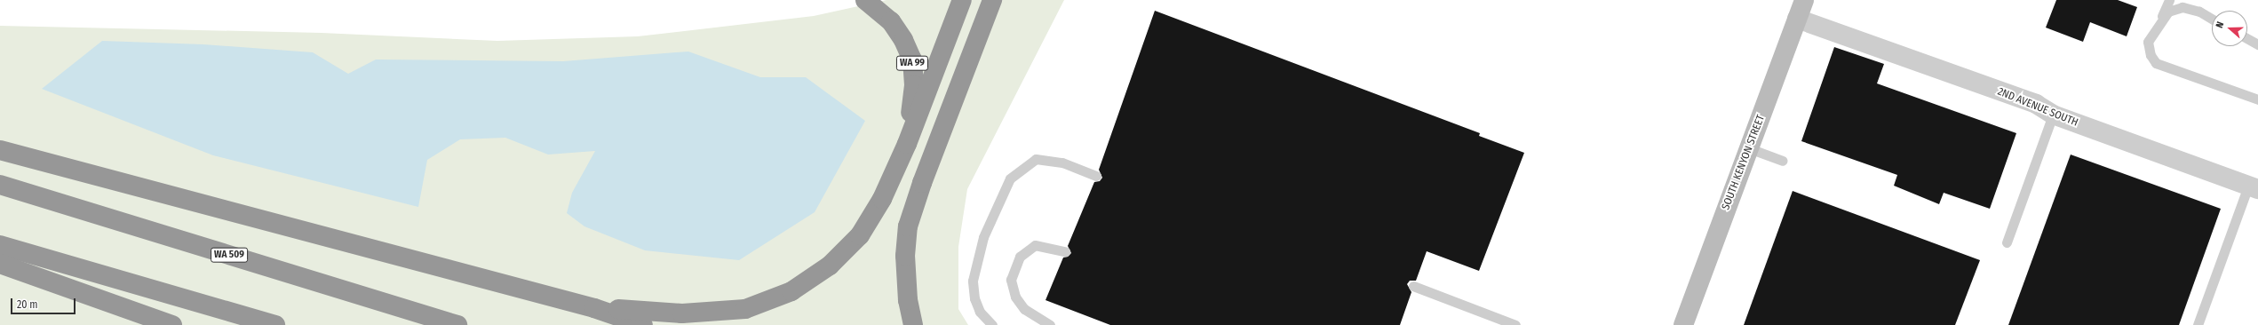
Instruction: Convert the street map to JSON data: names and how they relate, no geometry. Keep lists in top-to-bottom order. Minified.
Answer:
{"streets":{"highway":["WA 99","WA 509"],"street":["2ND AVENUE SOUTH","SOUTH KENYON STREET"]},"crossings":[["2ND AVENUE SOUTH","SOUTH KENYON STREET"]],"scale_bar":"20 m","north":"left"}
